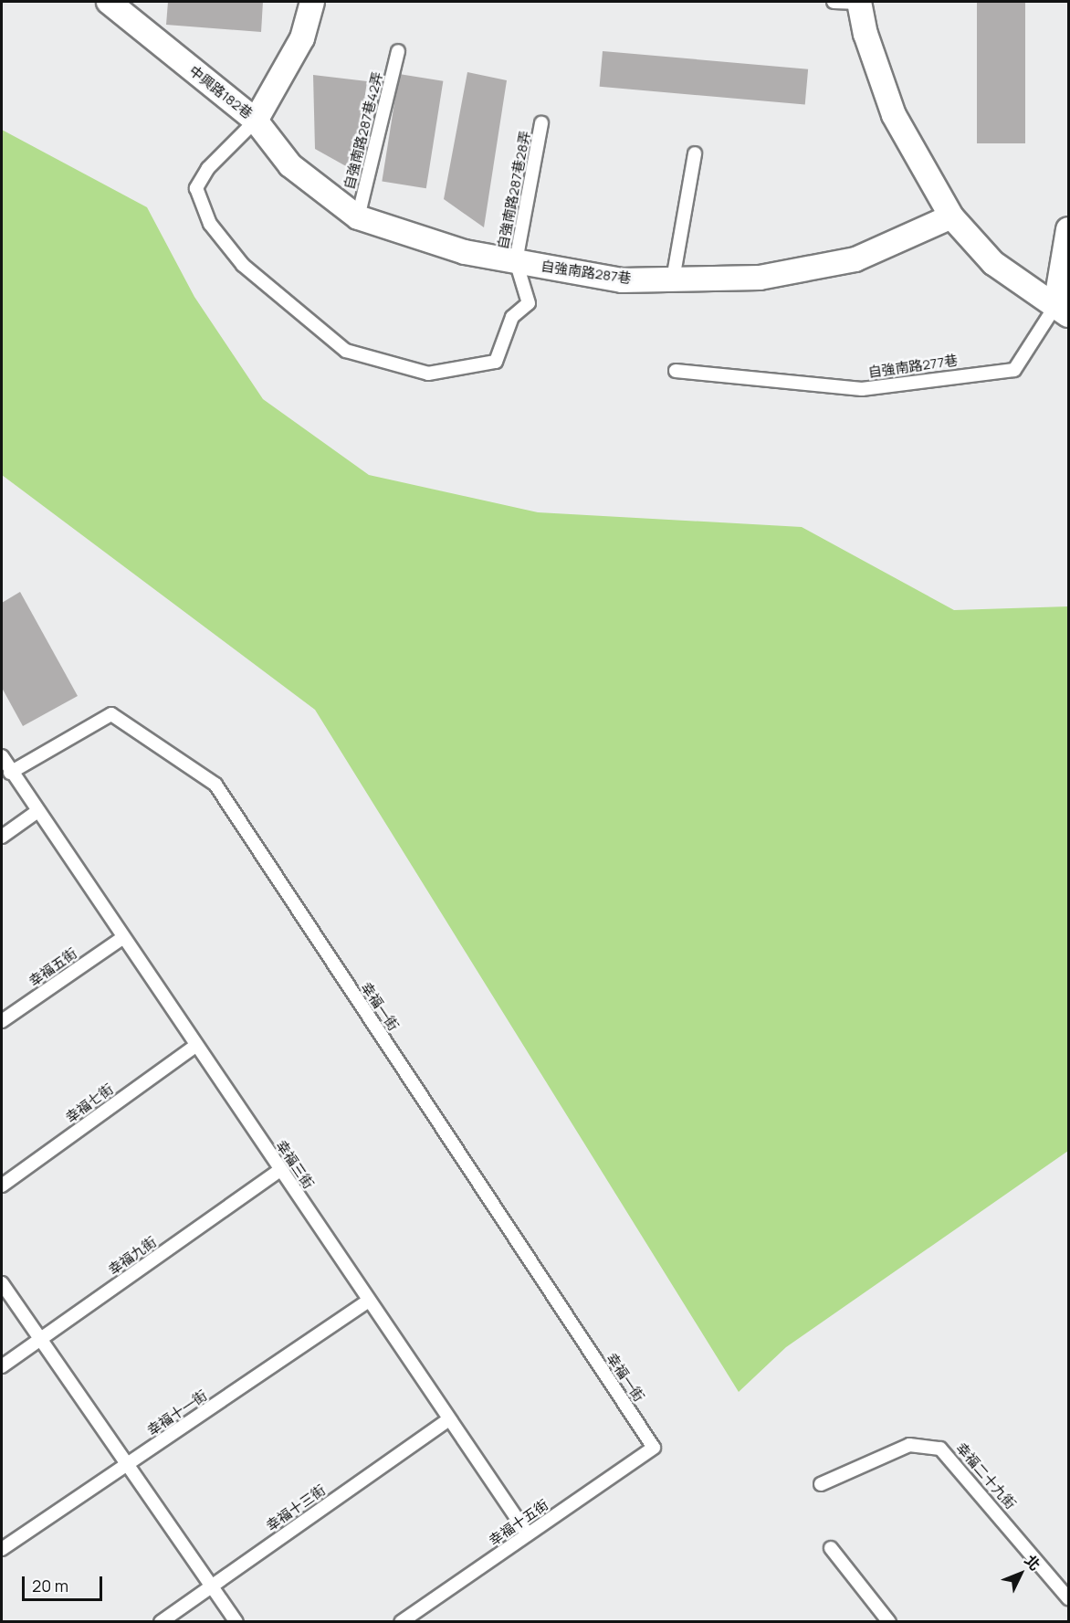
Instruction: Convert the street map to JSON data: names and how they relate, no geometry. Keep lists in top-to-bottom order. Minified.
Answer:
{"streets":{"street":["中興路182巷","自強南路287巷"],"lane":["自強南路287巷42弄","自強南路287巷28弄","自強南路277巷","幸福五街","幸福一街","幸福七街","幸福三街","幸福九街","幸福十一街","幸福二十九街","幸福十三街","幸福十五街"]},"crossings":[["中興路182巷","自強南路287巷"],["自強南路287巷42弄","自強南路287巷"],["自強南路287巷28弄","自強南路287巷"],["幸福五街","幸福三街"],["幸福一街","幸福三街"],["幸福一街","幸福十五街"],["幸福七街","幸福三街"],["幸福三街","幸福九街"],["幸福三街","幸福十一街"],["幸福三街","幸福十三街"],["幸福三街","幸福十五街"]],"scale_bar":"20 m","north":"top right"}
